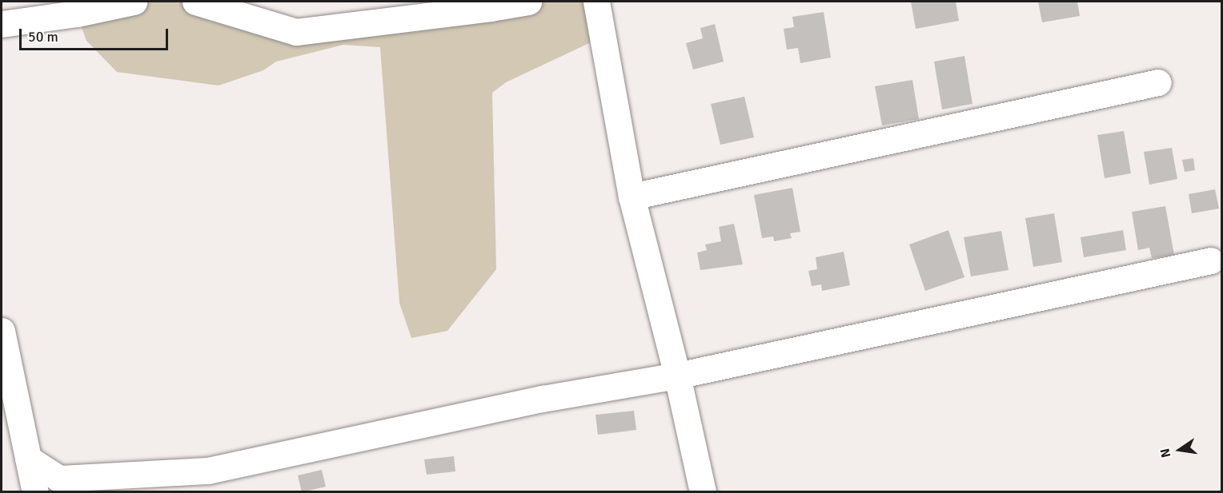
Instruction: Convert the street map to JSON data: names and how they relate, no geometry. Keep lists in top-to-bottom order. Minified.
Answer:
{"scale_bar":"50 m","north":"left"}
